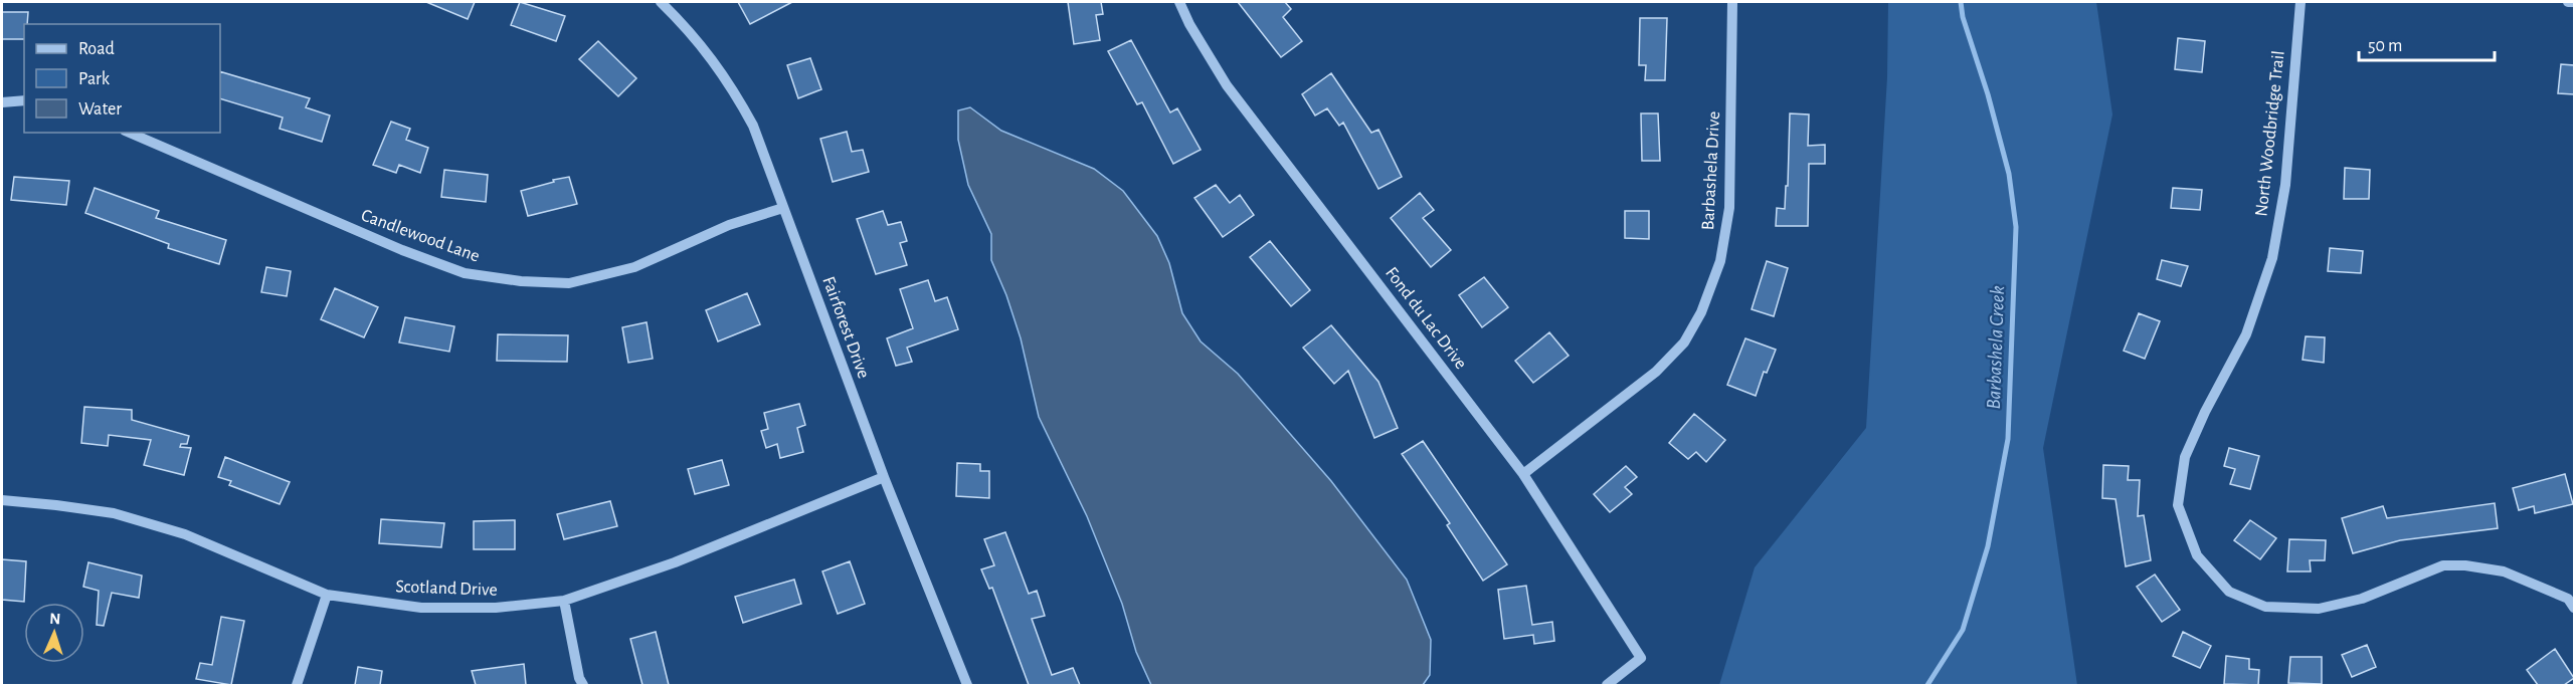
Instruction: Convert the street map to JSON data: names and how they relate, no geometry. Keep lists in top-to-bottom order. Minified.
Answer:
{"streets":{"street":["North Woodbridge Trail","Barbashela Drive","Candlewood Lane","Fond du Lac Drive","Fairforest Drive","Scotland Drive"]},"crossings":[["Barbashela Drive","Fond du Lac Drive"],["Candlewood Lane","Fairforest Drive"],["Fairforest Drive","Scotland Drive"]],"water":["Barbashela Creek"],"legend":["Road","Park","Water"],"scale_bar":"50 m","north":"top"}
